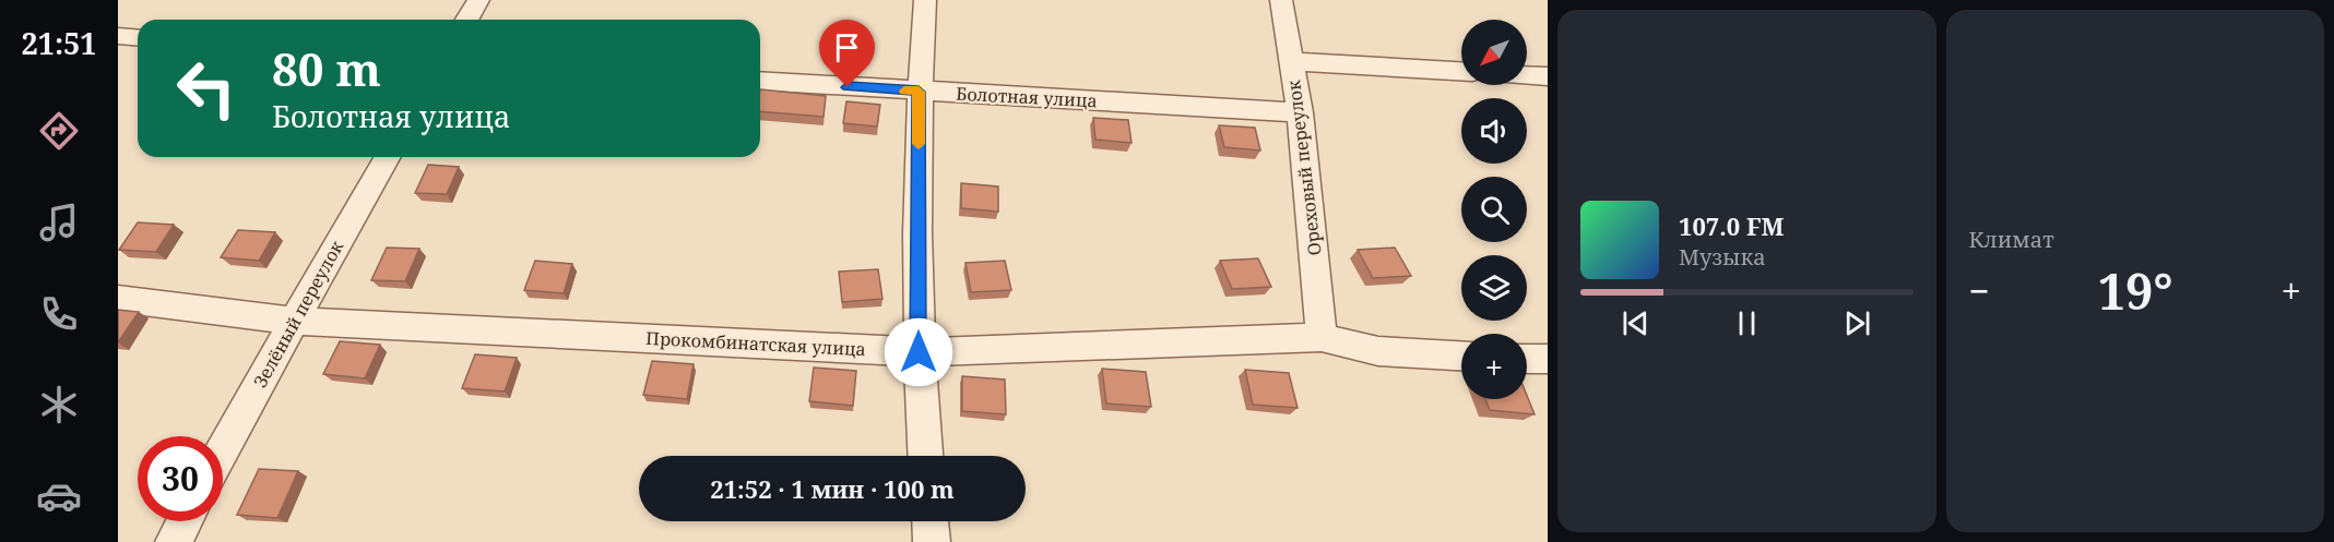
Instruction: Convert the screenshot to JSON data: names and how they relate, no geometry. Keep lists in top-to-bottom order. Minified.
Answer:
{"streets":{"street":["Болотная улица","Ореховый переулок","Зелёный переулок","Прокомбинатская улица"]},"crossings":[["Болотная улица","Ореховый переулок"],["Ореховый переулок","Прокомбинатская улица"],["Зелёный переулок","Прокомбинатская улица"]],"north":"bottom left","page":{"tabs":"21:51","tile":"Климат","map_buttons":"+","turn":["80 m","Болотная улица"],"song":["107.0 FM","Музыка"],"heat":["−","19°","+"],"limit":"30","trip":"21:52 · 1 мин · 100 m"}}
